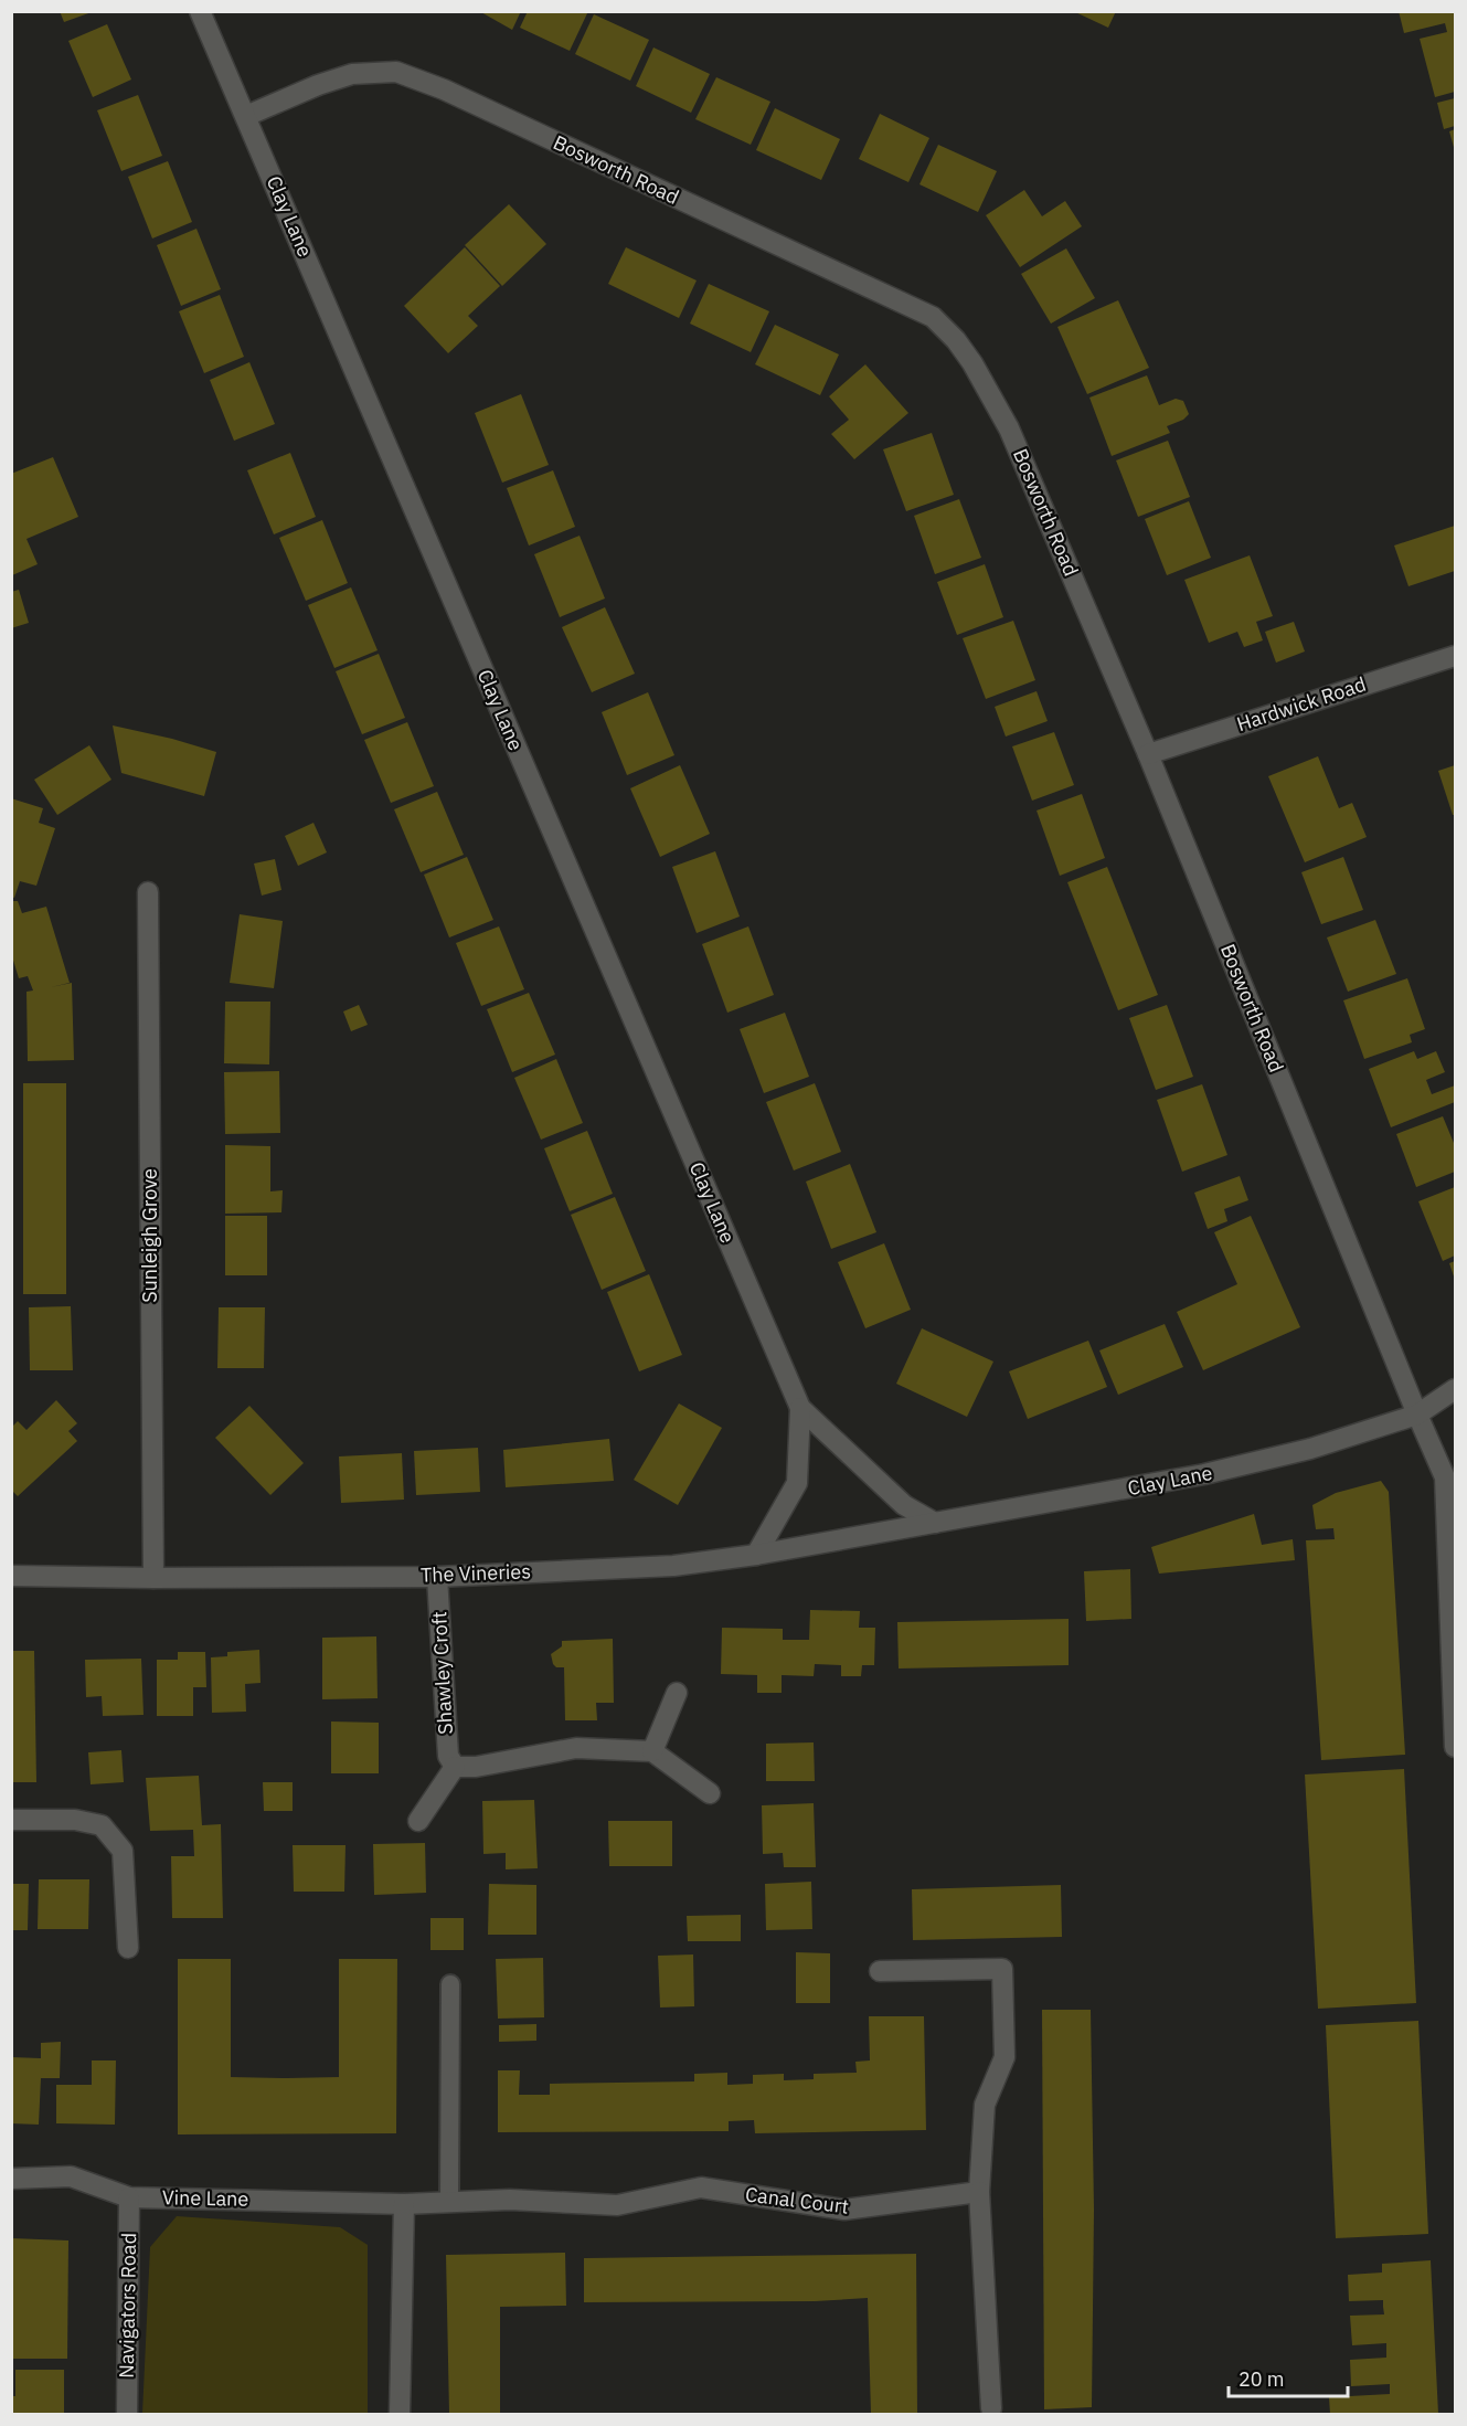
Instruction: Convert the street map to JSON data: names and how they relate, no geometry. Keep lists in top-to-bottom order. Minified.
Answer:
{"streets":{"street":["Bosworth Road","Clay Lane","Hardwick Road","Sunleigh Grove","The Vineries","Shawley Croft","Vine Lane","Canal Court","Navigators Road"]},"crossings":[["Bosworth Road","Clay Lane"],["Bosworth Road","Hardwick Road"],["Clay Lane","The Vineries"],["Sunleigh Grove","The Vineries"],["The Vineries","Shawley Croft"],["Vine Lane","Canal Court"],["Vine Lane","Navigators Road"]],"scale_bar":"20 m"}
